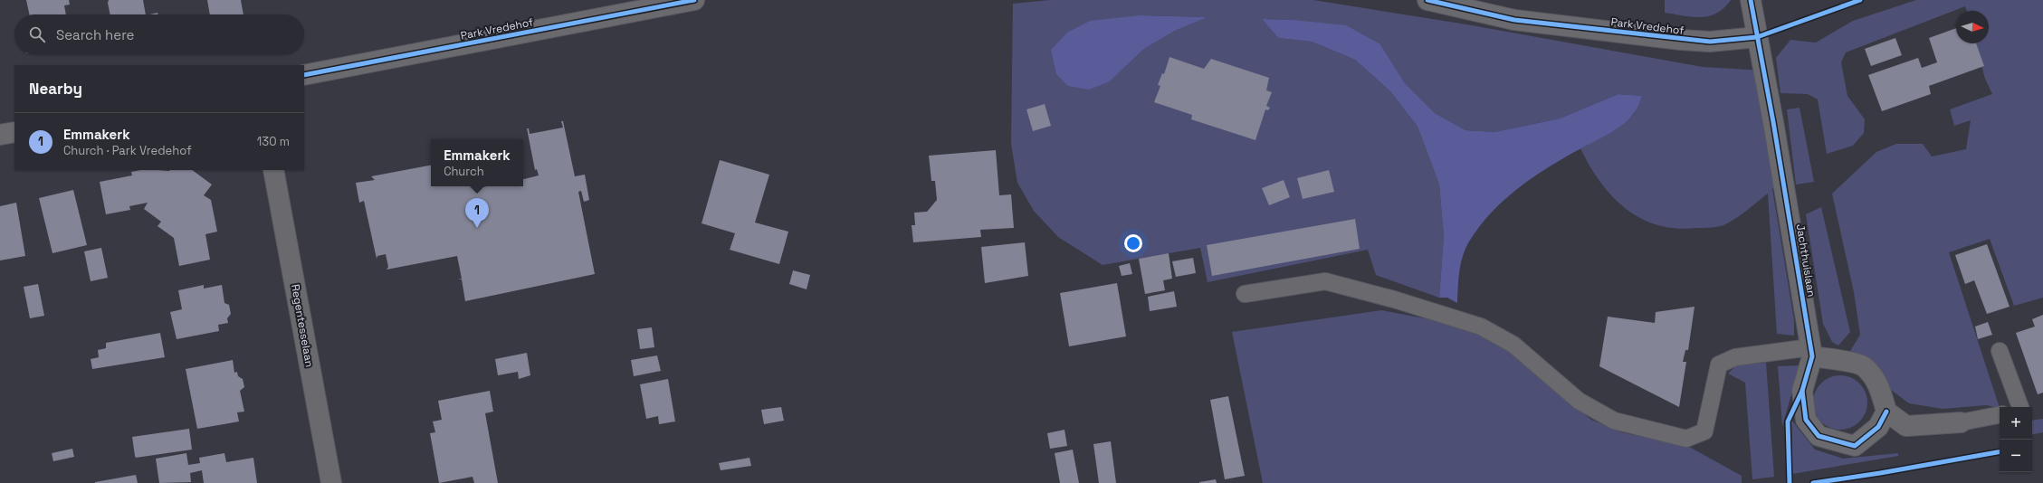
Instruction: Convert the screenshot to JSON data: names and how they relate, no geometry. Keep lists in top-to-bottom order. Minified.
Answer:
{"streets":{"street":["Park Vredehof","Jachthuislaan","Regentesselaan"]},"crossings":[["Park Vredehof","Jachthuislaan"]],"north":"right","page":{"search":"Search here","heading":"Nearby","list":[{"mark":"1","name":"Emmakerk","note":"Church · Park Vredehof","value":"130 m"}],"popup":["Emmakerk","Church"],"pins":"1","map_buttons":["+","−"]}}
